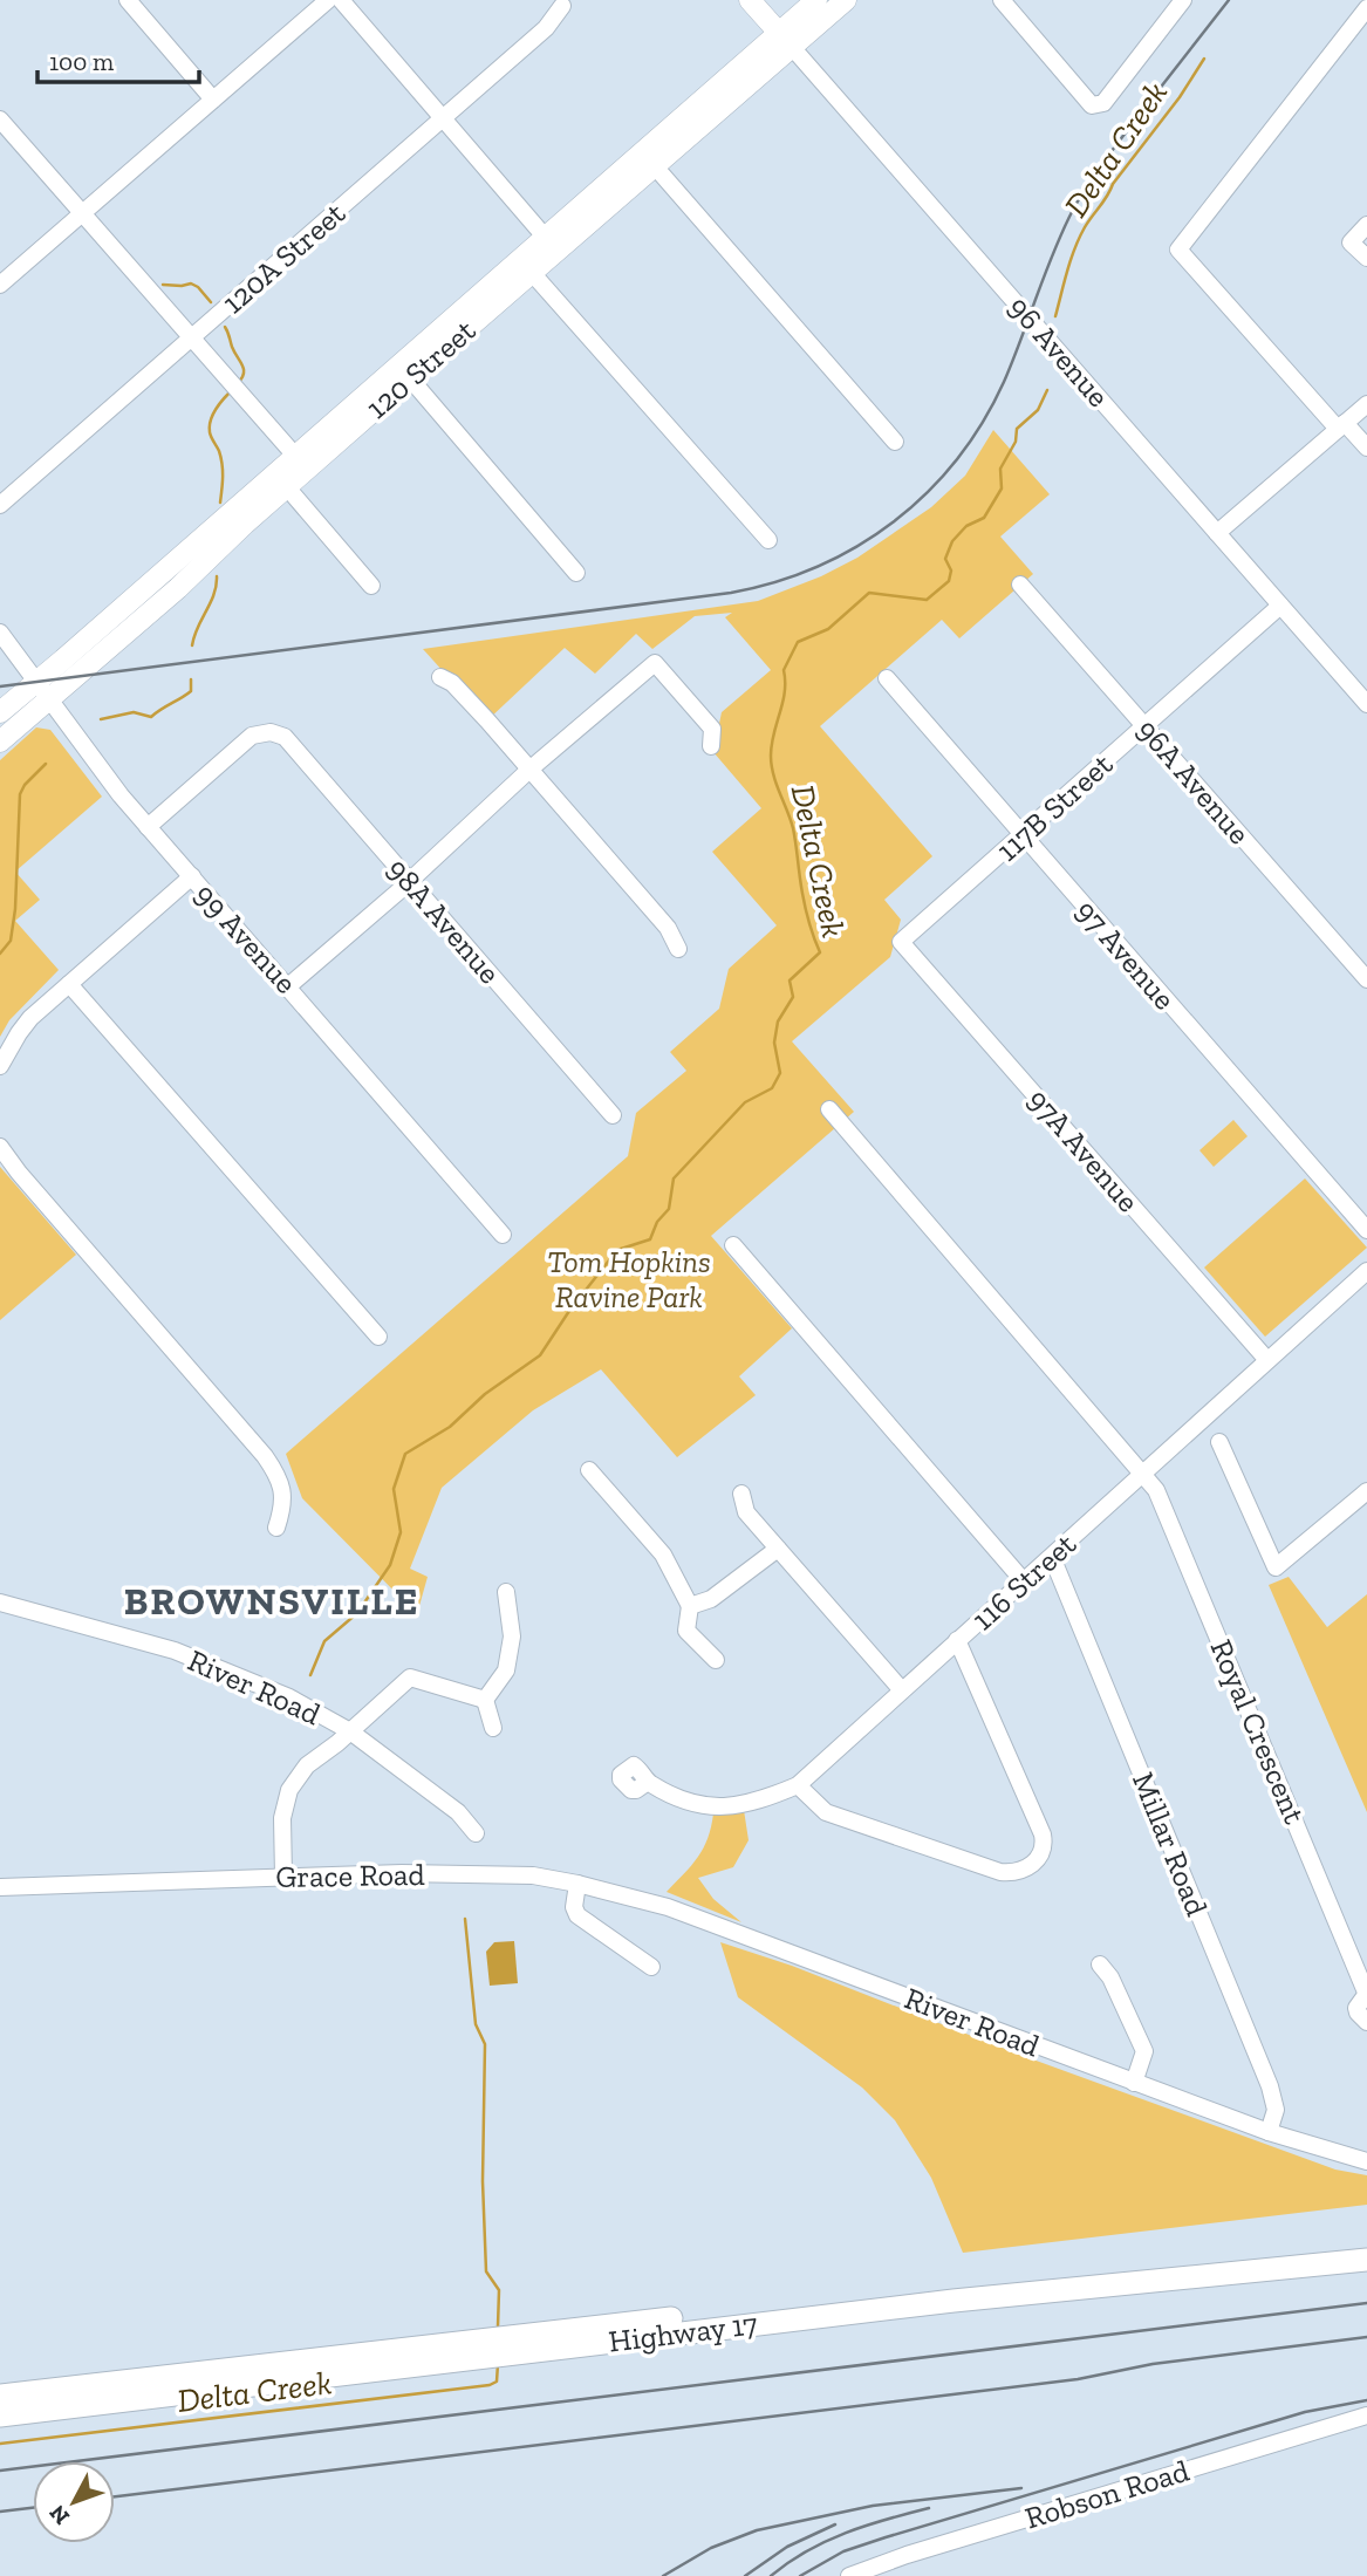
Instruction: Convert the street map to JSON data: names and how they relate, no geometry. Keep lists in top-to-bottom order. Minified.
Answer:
{"streets":{"highway":["Highway 17"],"main road":["96 Avenue","120 Street"],"street":["120A Street","96A Avenue","117B Street","98A Avenue","99 Avenue","97 Avenue","97A Avenue","116 Street","River Road","Royal Crescent","Millar Road","Grace Road","Robson Road"]},"crossings":[["96 Avenue","120 Street"],["96 Avenue","117B Street"],["120 Street","99 Avenue"],["96A Avenue","117B Street"],["117B Street","97 Avenue"],["117B Street","97A Avenue"],["98A Avenue","99 Avenue"],["97A Avenue","116 Street"],["116 Street","Royal Crescent"],["116 Street","Millar Road"],["River Road","Millar Road"],["River Road","Grace Road"]],"districts":["BROWNSVILLE"],"water":["Delta Creek"],"parks":["Tom Hopkins Ravine Park"],"scale_bar":"100 m","north":"bottom left"}
